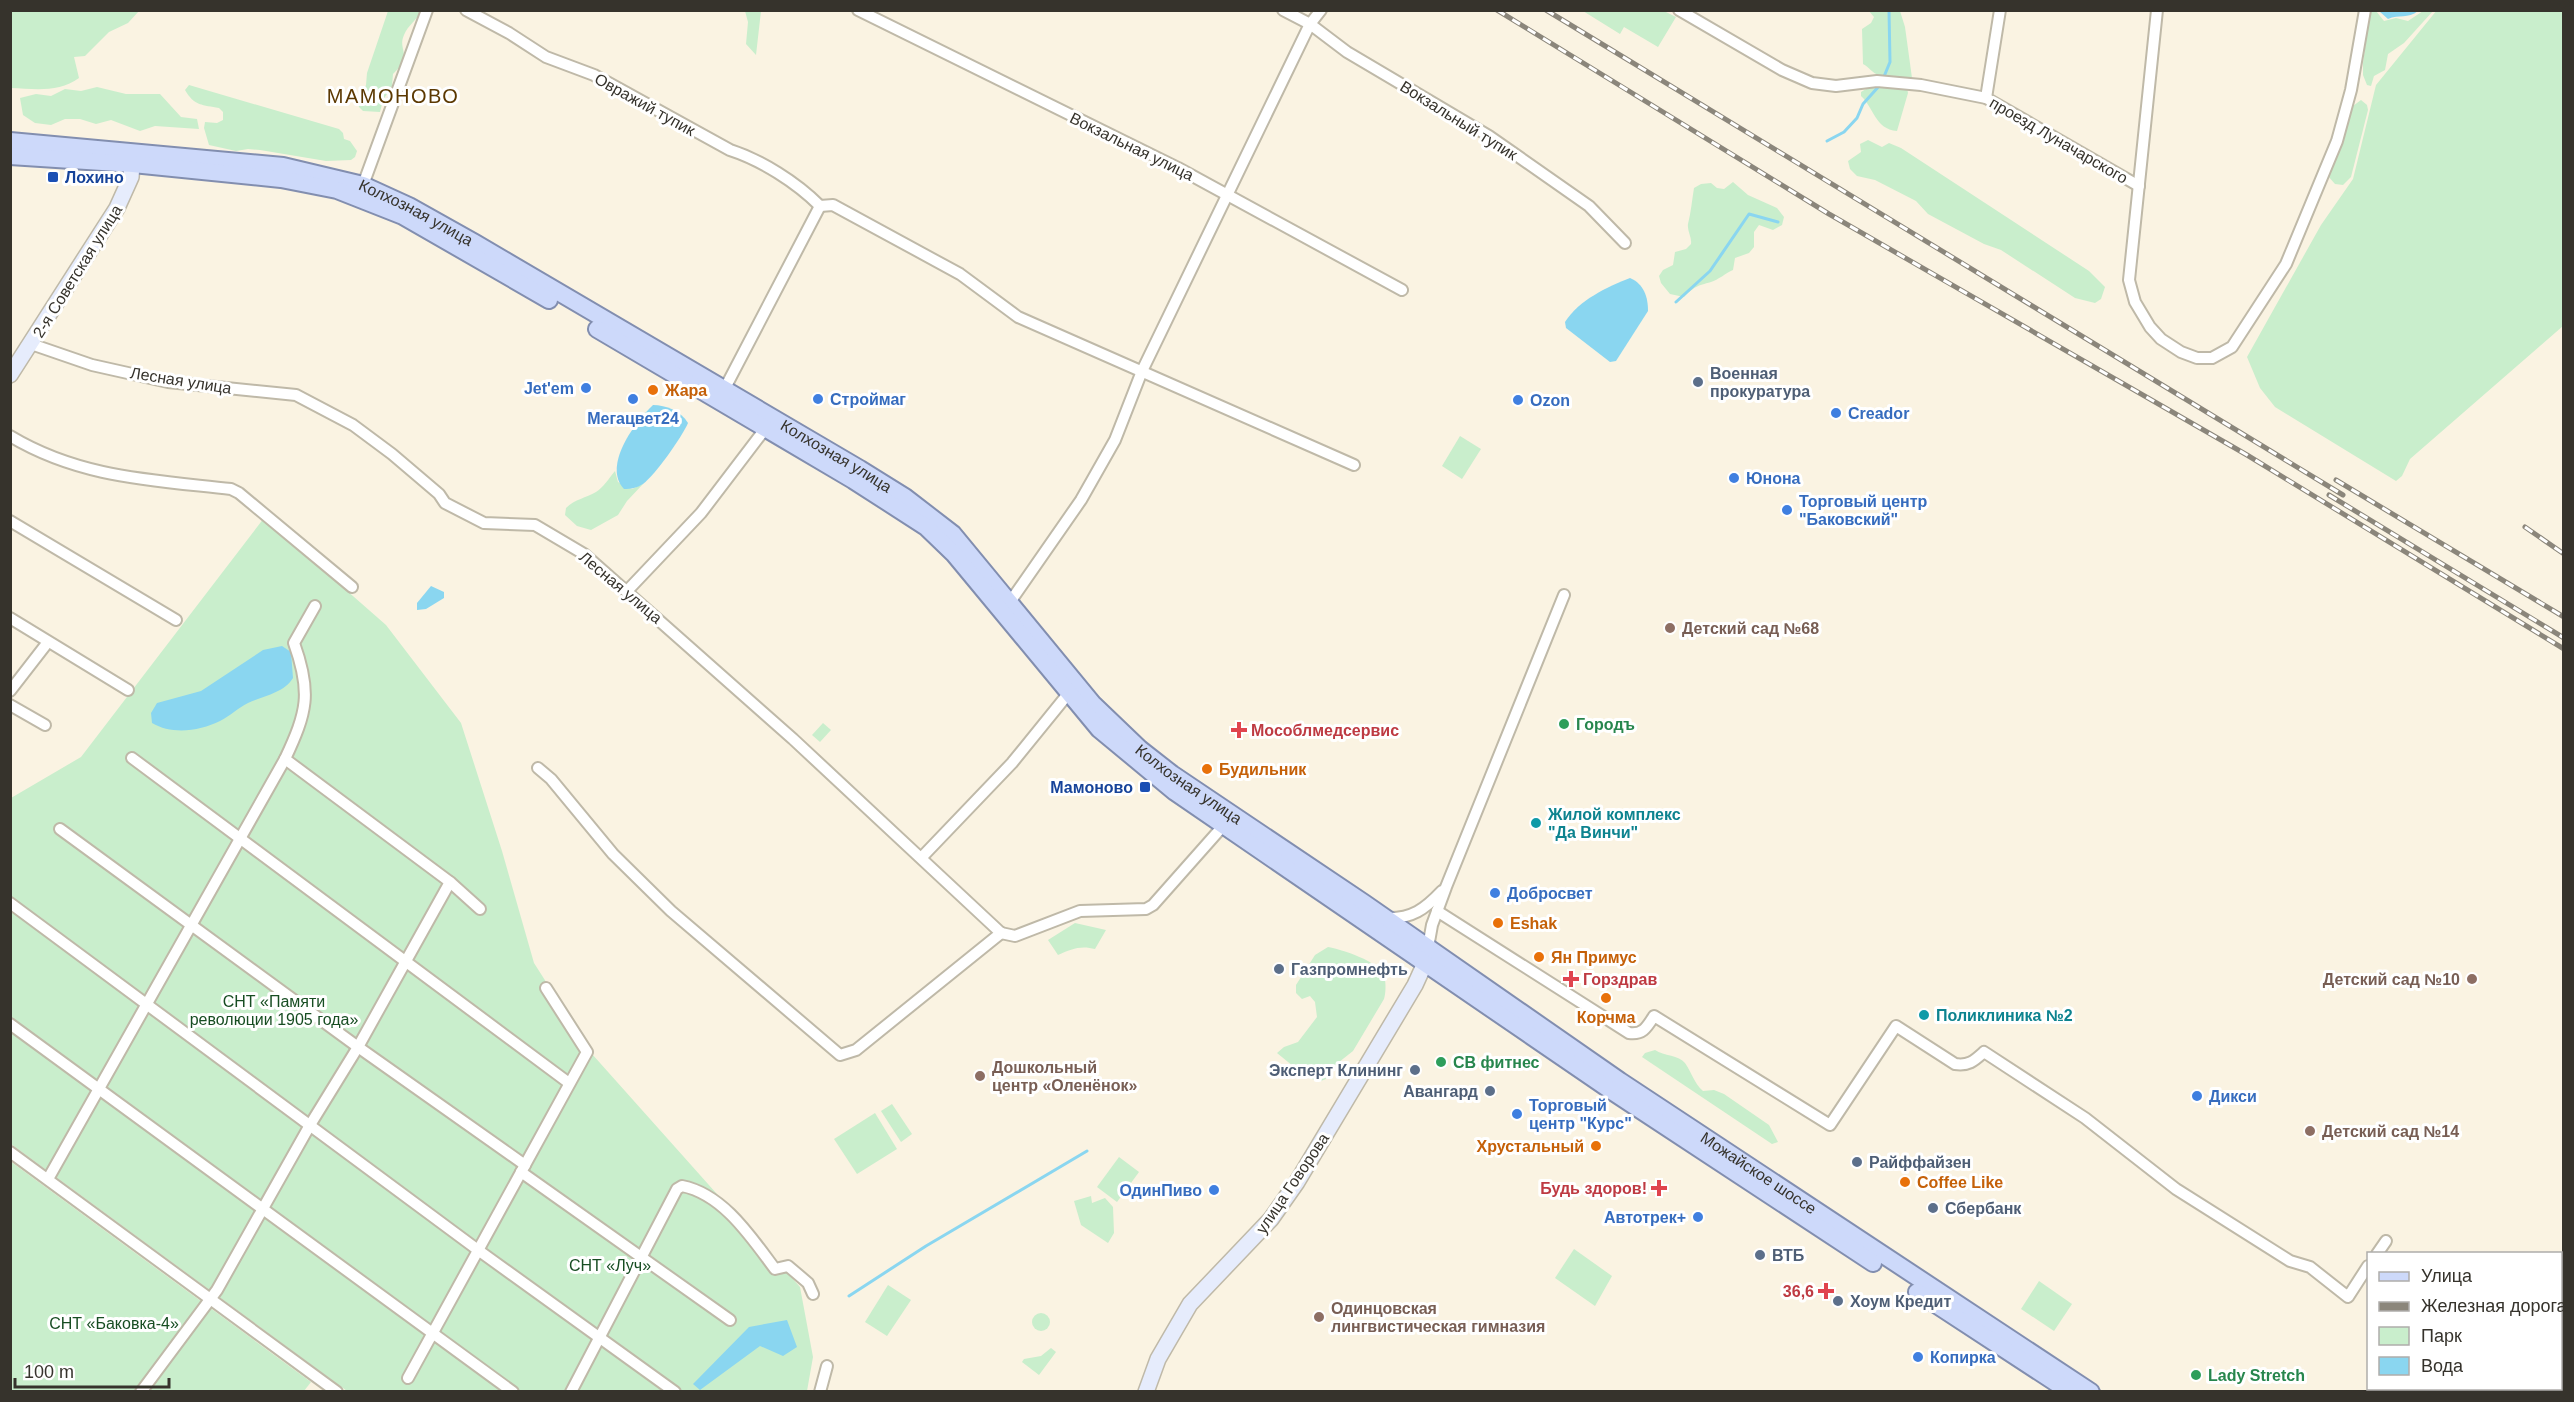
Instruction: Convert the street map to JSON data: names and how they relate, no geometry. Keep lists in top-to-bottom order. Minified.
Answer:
{"streets":{"main road":["Колхозная улица","2-я Советская улица","Можайское шоссе","улица Говорова"],"street":["Овражий тупик","Вокзальный тупик","проезд Луначарского","Вокзальная улица","Лесная улица"]},"crossings":[["Колхозная улица","2-я Советская улица"],["Колхозная улица","Можайское шоссе"],["Колхозная улица","улица Говорова"],["2-я Советская улица","Лесная улица"],["Можайское шоссе","улица Говорова"]],"districts":["МАМОНОВО"],"parks":["СНТ «Памяти революции 1905 года»","СНТ «Луч»","СНТ «Баковка-4»"],"places":{"transit":["Лохино","Мамоново"],"other":["Военная прокуратура","Jet'em","Жара","Мегацвет24","Строймаг","Ozon","Creador","Юнона","Торговый центр \"Баковский\"","Детский сад №68","Городъ","Будильник","Жилой комплекс \"Да Винчи\"","Добросвет","Eshak","Ян Примус","Газпромнефть","Детский сад №10","Корчма","Поликлиника №2","СВ фитнес","Эксперт Клининг","Дошкольный центр «Оленёнок»","Авангард","Дикси","Торговый центр \"Курс\"","Детский сад №14","Хрустальный","Райффайзен","Coffee Like","ОдинПиво","Сбербанк","Автотрек+","ВТБ","Хоум Кредит","Одинцовская лингвистическая гимназия","Копирка","Lady Stretch"],"health":["Мособлмедсервис","Горздрав","Будь здоров!","36,6"]},"legend":["Улица","Железная дорога","Парк","Вода"],"scale_bar":"100 m"}
